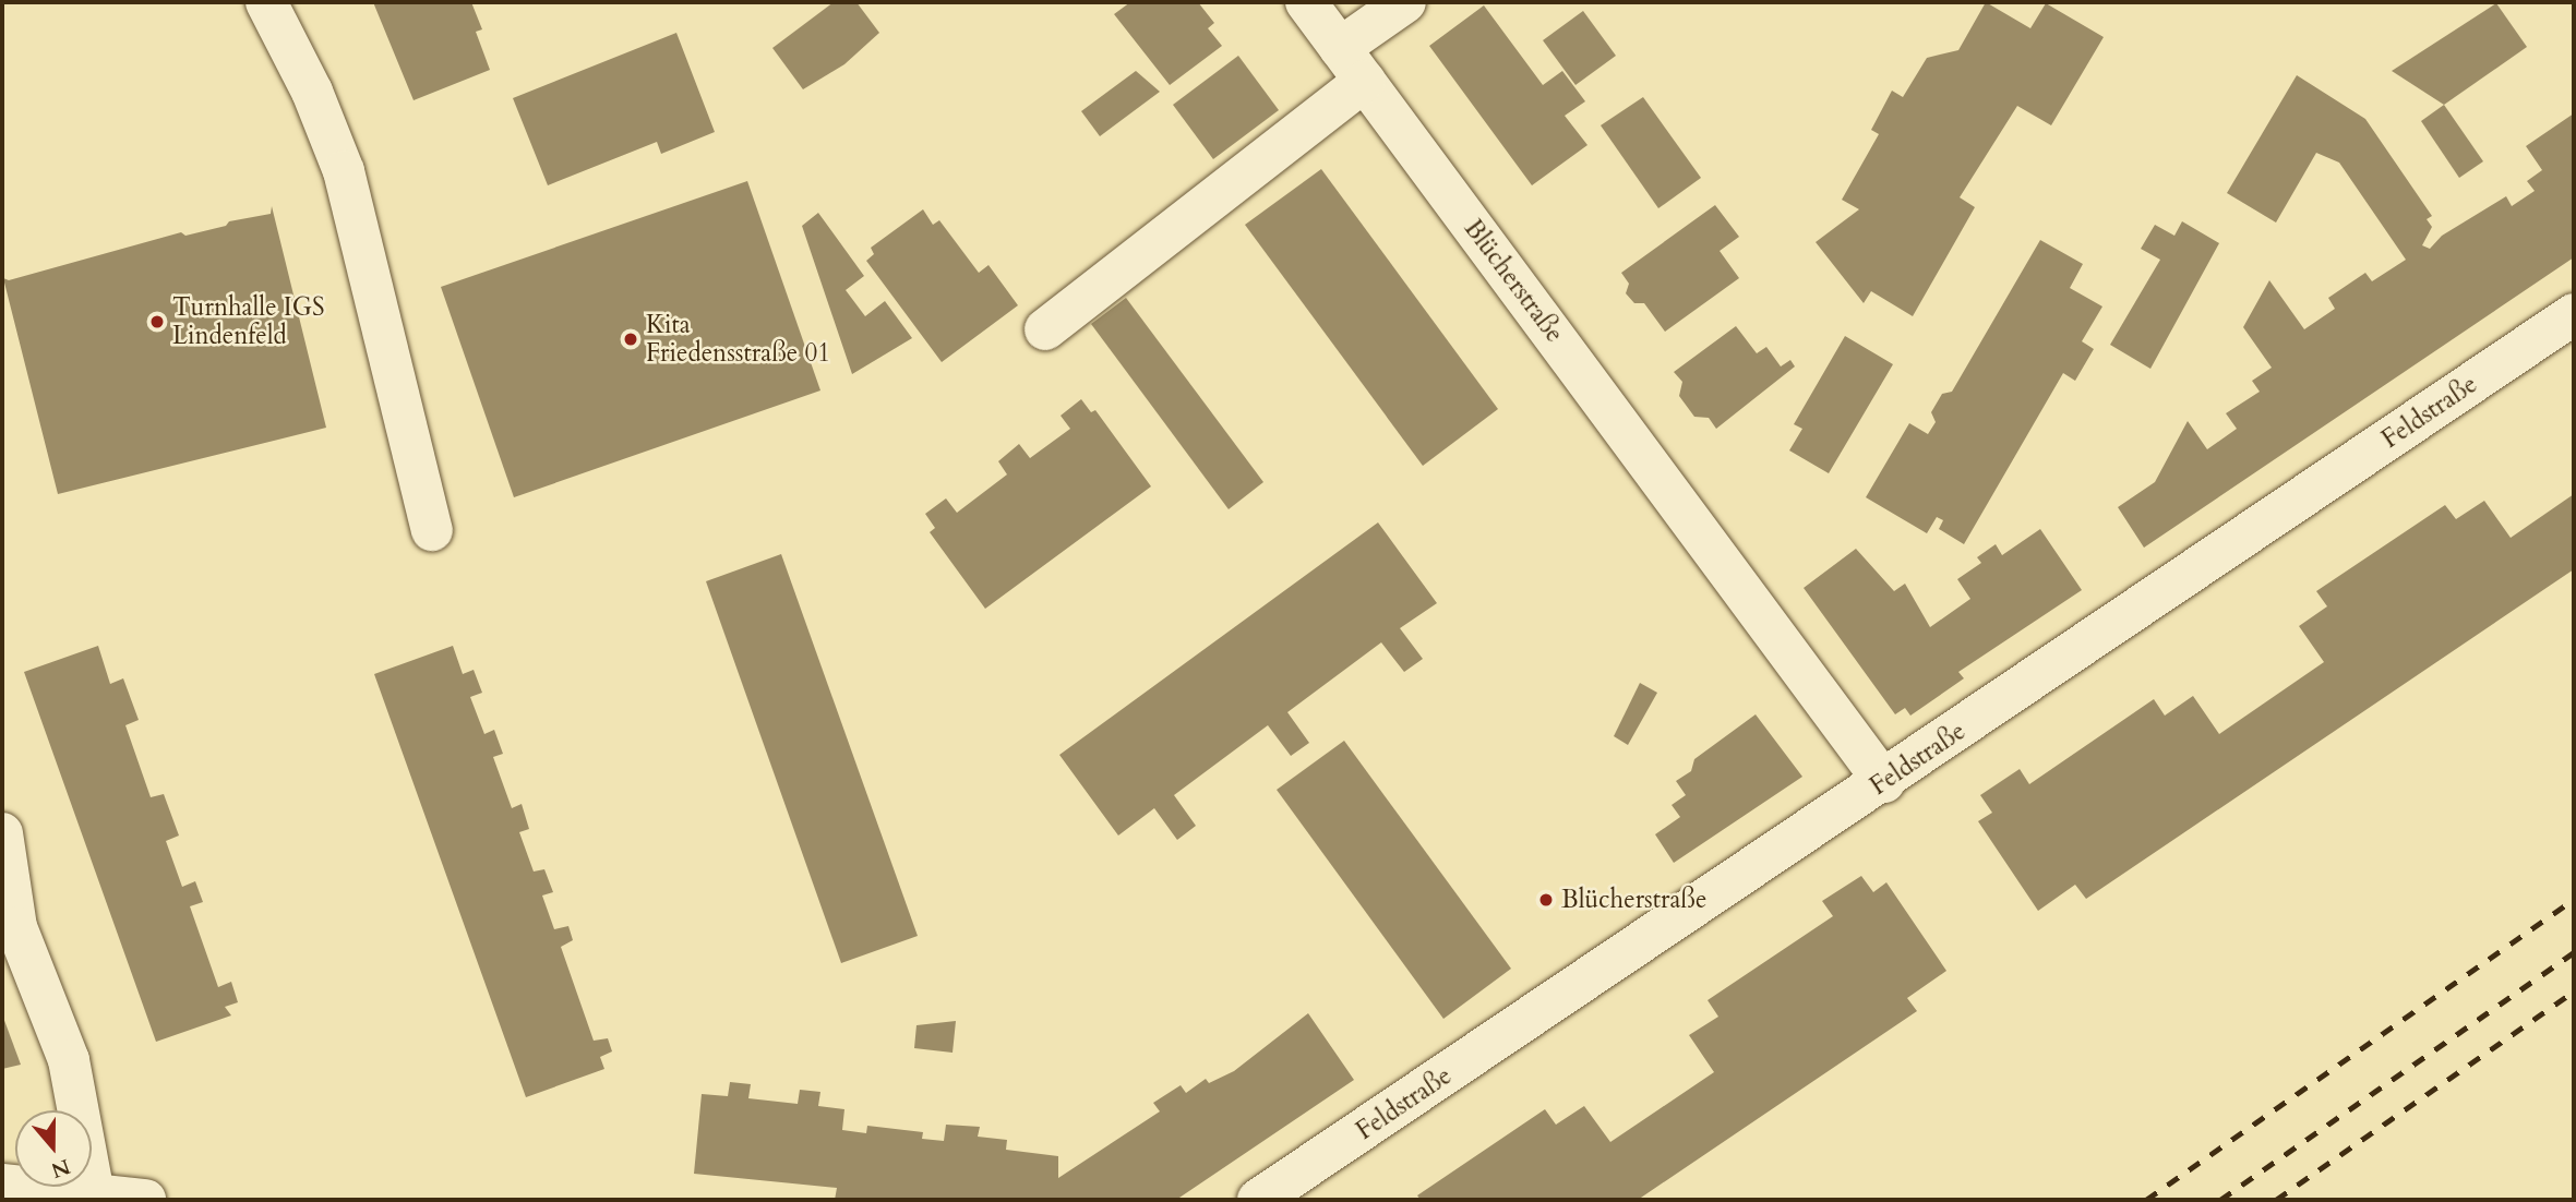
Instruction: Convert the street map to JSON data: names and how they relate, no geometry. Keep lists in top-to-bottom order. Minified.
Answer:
{"streets":{"street":["Blücherstraße","Feldstraße"]},"crossings":[["Blücherstraße","Feldstraße"]],"places":["Turnhalle IGS Lindenfeld","Kita Friedensstraße 01","Blücherstraße"],"north":"bottom"}
